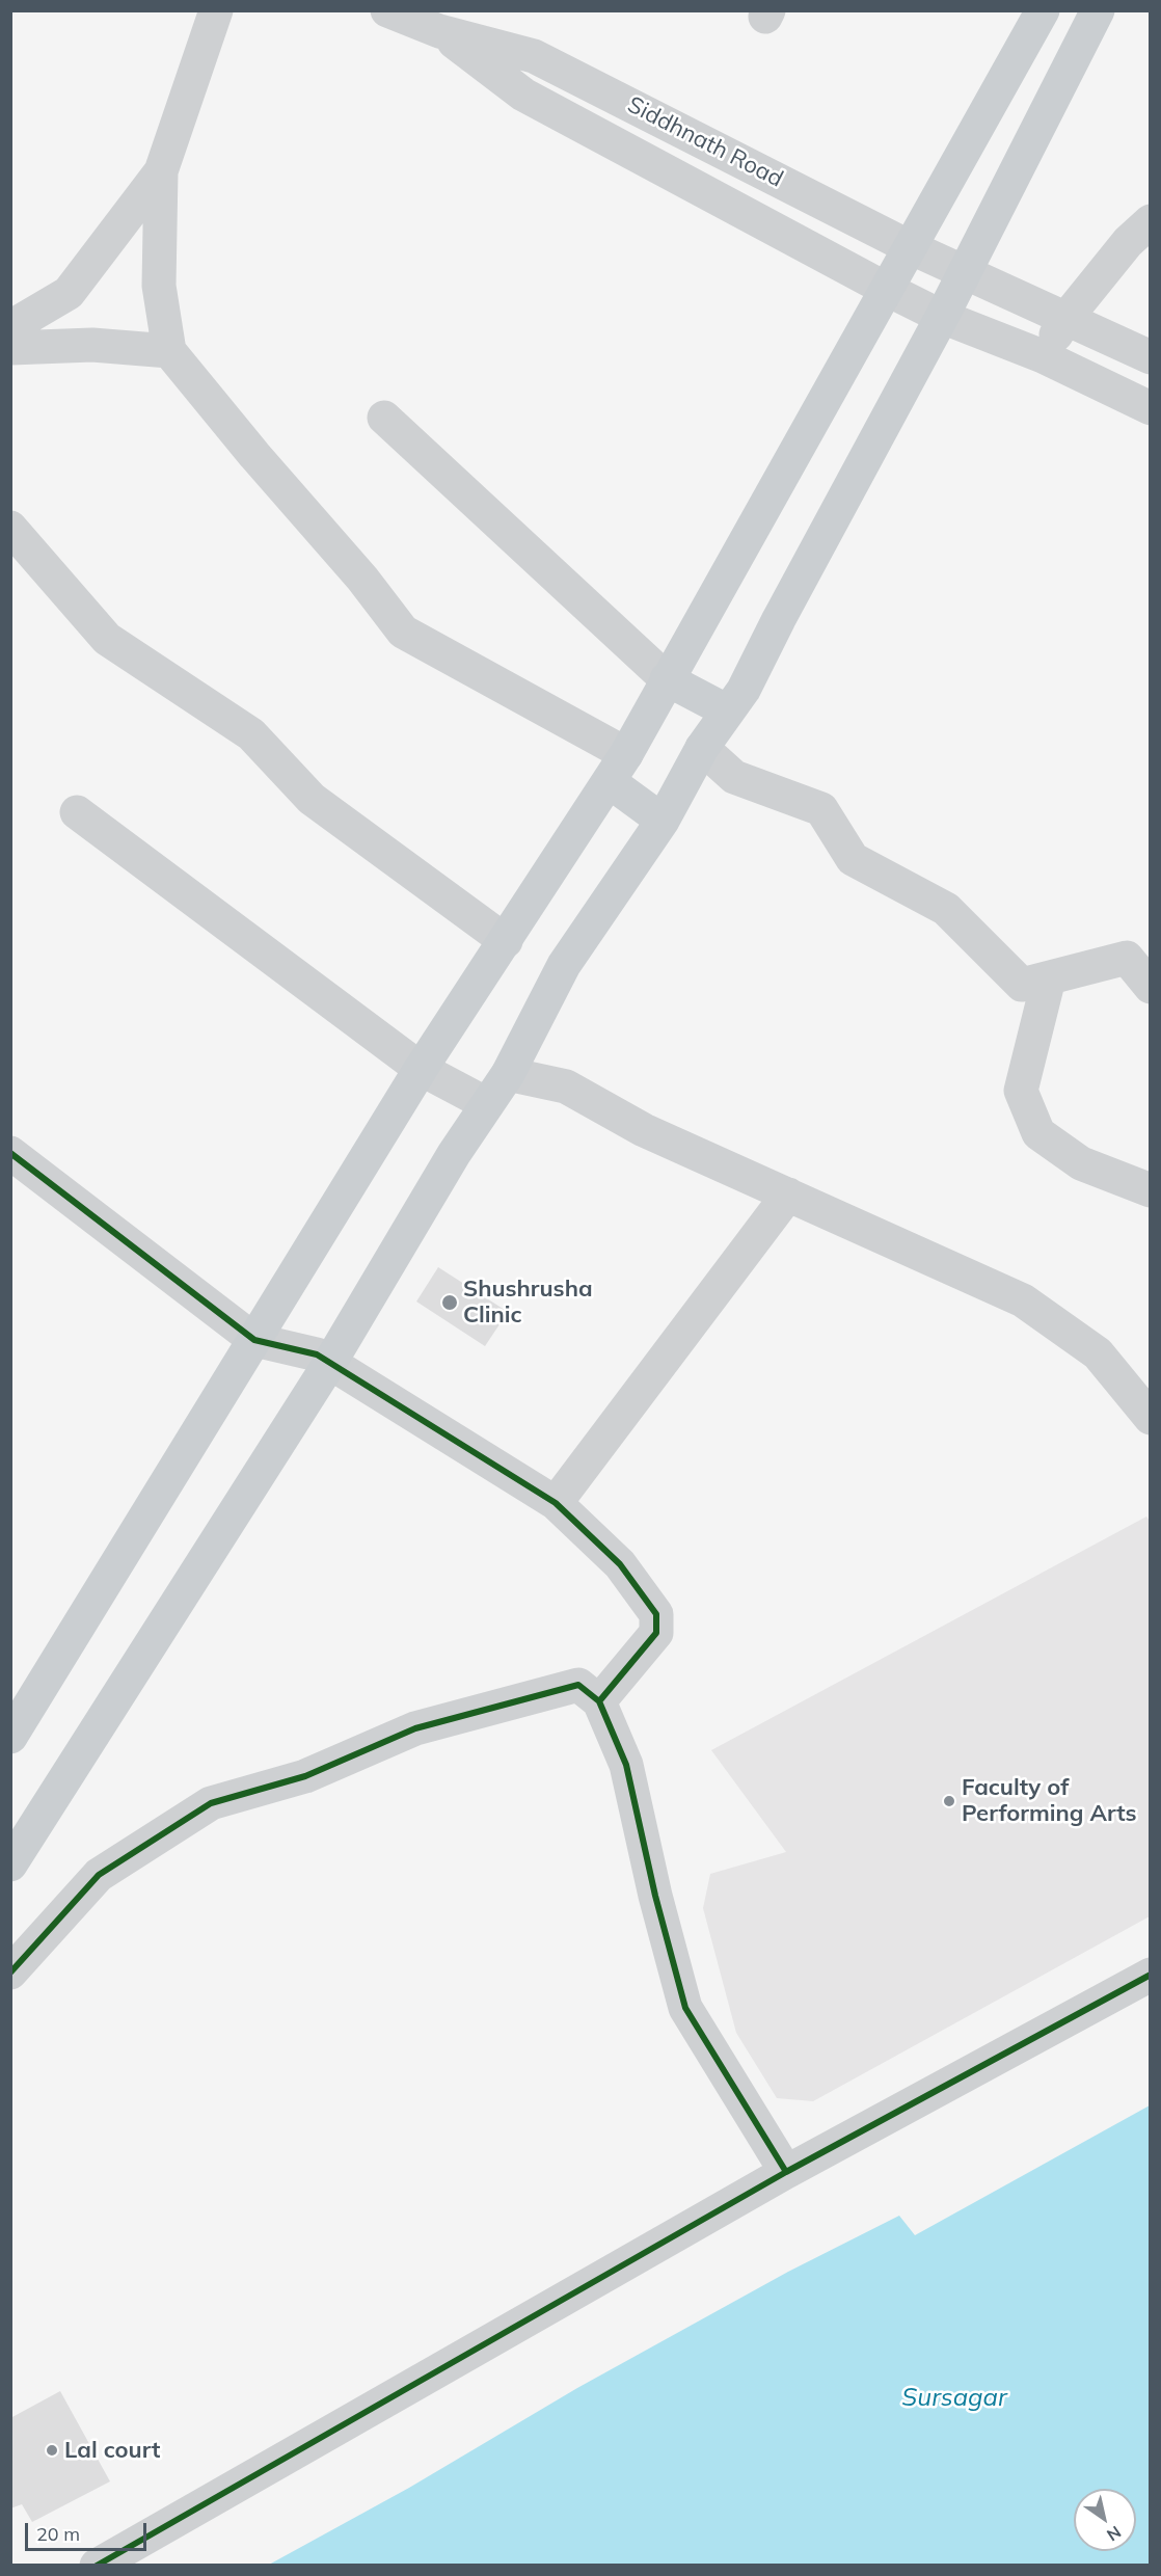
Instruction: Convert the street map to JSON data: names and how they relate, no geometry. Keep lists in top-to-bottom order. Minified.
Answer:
{"streets":{"street":["Siddhnath Road"]},"water":["Sursagar"],"places":["Shushrusha Clinic","Faculty of Performing Arts","Lal court"],"scale_bar":"20 m","north":"bottom right"}
